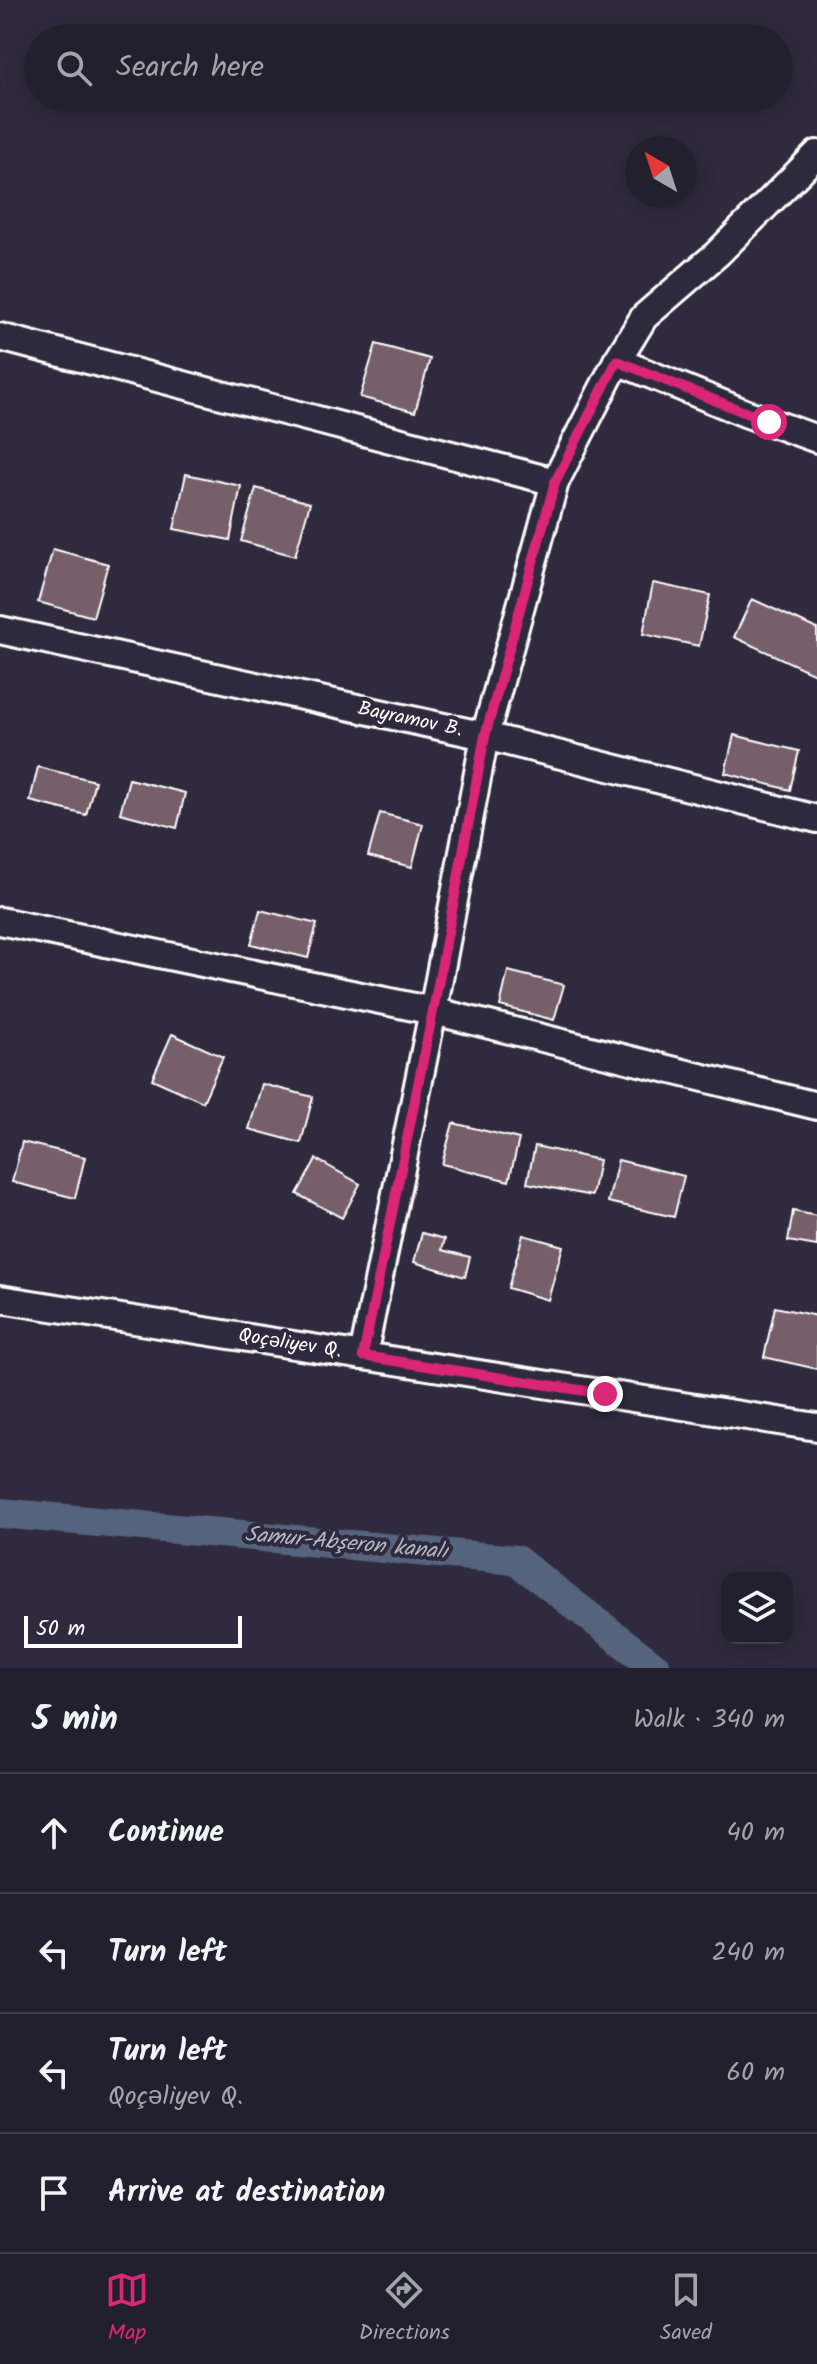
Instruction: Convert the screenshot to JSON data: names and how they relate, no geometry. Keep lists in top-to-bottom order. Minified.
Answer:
{"streets":{"street":["Bayramov B.","Qoçəliyev Q."]},"water":["Samur-Abşeron kanalı"],"scale_bar":"50 m","north":"top left","page":{"search":"Search here","scale":"50 m","heading":["5 min","Walk · 340 m"],"list":[["Continue","40 m"],["Turn left","240 m"],["Turn left","Qoçəliyev Q.","60 m"],"Arrive at destination"],"nav":["Map","Directions","Saved"]}}
